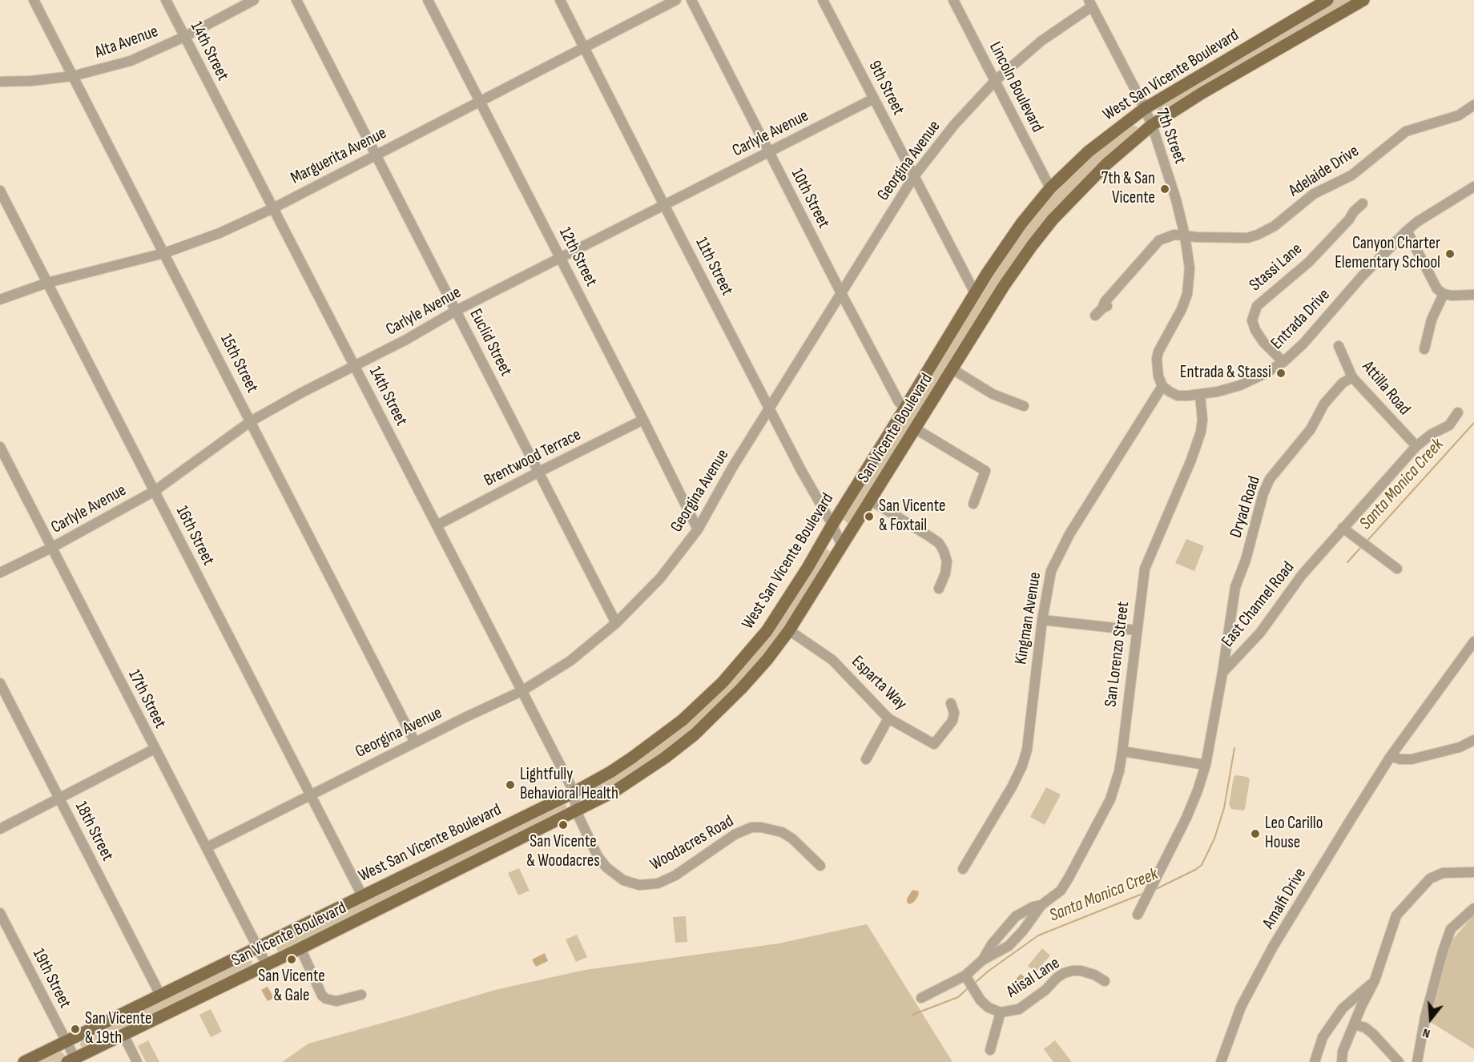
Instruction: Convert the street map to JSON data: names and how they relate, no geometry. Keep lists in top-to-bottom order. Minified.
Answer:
{"streets":{"main road":["West San Vicente Boulevard","San Vicente Boulevard"],"street":["Alta Avenue","14th Street","Lincoln Boulevard","9th Street","Carlyle Avenue","7th Street","Marguerita Avenue","Georgina Avenue","Adelaide Drive","10th Street","12th Street","11th Street","Stassi Lane","Entrada Drive","Euclid Street","15th Street","Attilla Road","Brentwood Terrace","Dryad Road","16th Street","East Channel Road","Kingman Avenue","San Lorenzo Street","Esparta Way","17th Street","18th Street","Woodacres Road","Amalfi Drive","Alisal Lane","19th Street"]},"crossings":[["Alta Avenue","14th Street"],["Alta Avenue","15th Street"],["14th Street","West San Vicente Boulevard"],["14th Street","Carlyle Avenue"],["14th Street","Marguerita Avenue"],["14th Street","Georgina Avenue"],["14th Street","San Vicente Boulevard"],["14th Street","Brentwood Terrace"],["14th Street","Woodacres Road"],["West San Vicente Boulevard","Lincoln Boulevard"],["West San Vicente Boulevard","9th Street"],["West San Vicente Boulevard","7th Street"],["West San Vicente Boulevard","10th Street"],["West San Vicente Boulevard","11th Street"],["West San Vicente Boulevard","16th Street"],["West San Vicente Boulevard","17th Street"],["West San Vicente Boulevard","18th Street"],["West San Vicente Boulevard","19th Street"],["Lincoln Boulevard","Georgina Avenue"],["9th Street","Carlyle Avenue"],["9th Street","Georgina Avenue"],["Carlyle Avenue","10th Street"],["Carlyle Avenue","12th Street"],["Carlyle Avenue","11th Street"],["Carlyle Avenue","Euclid Street"],["Carlyle Avenue","15th Street"],["Carlyle Avenue","16th Street"],["Carlyle Avenue","17th Street"],["7th Street","Georgina Avenue"],["7th Street","Adelaide Drive"],["7th Street","San Vicente Boulevard"],["Marguerita Avenue","12th Street"],["Marguerita Avenue","11th Street"],["Marguerita Avenue","Euclid Street"],["Marguerita Avenue","15th Street"],["Marguerita Avenue","16th Street"],["Georgina Avenue","10th Street"],["Georgina Avenue","12th Street"],["Georgina Avenue","11th Street"],["Georgina Avenue","Euclid Street"],["Georgina Avenue","15th Street"],["Georgina Avenue","16th Street"],["Georgina Avenue","17th Street"],["12th Street","Brentwood Terrace"],["11th Street","San Vicente Boulevard"],["Stassi Lane","Entrada Drive"],["Entrada Drive","Kingman Avenue"],["Entrada Drive","San Lorenzo Street"],["Euclid Street","Brentwood Terrace"],["Attilla Road","Dryad Road"],["Attilla Road","East Channel Road"],["San Vicente Boulevard","Esparta Way"],["San Vicente Boulevard","17th Street"],["San Vicente Boulevard","Woodacres Road"],["San Vicente Boulevard","19th Street"],["Dryad Road","East Channel Road"],["San Lorenzo Street","Alisal Lane"]],"water":["Santa Monica Creek"],"places":["7th & San Vicente","Canyon Charter Elementary School","Entrada & Stassi","San Vicente & Foxtail","Lightfully Behavioral Health","San Vicente & Woodacres","Leo Carillo House","San Vicente & Gale","San Vicente & 19th"],"north":"bottom"}
